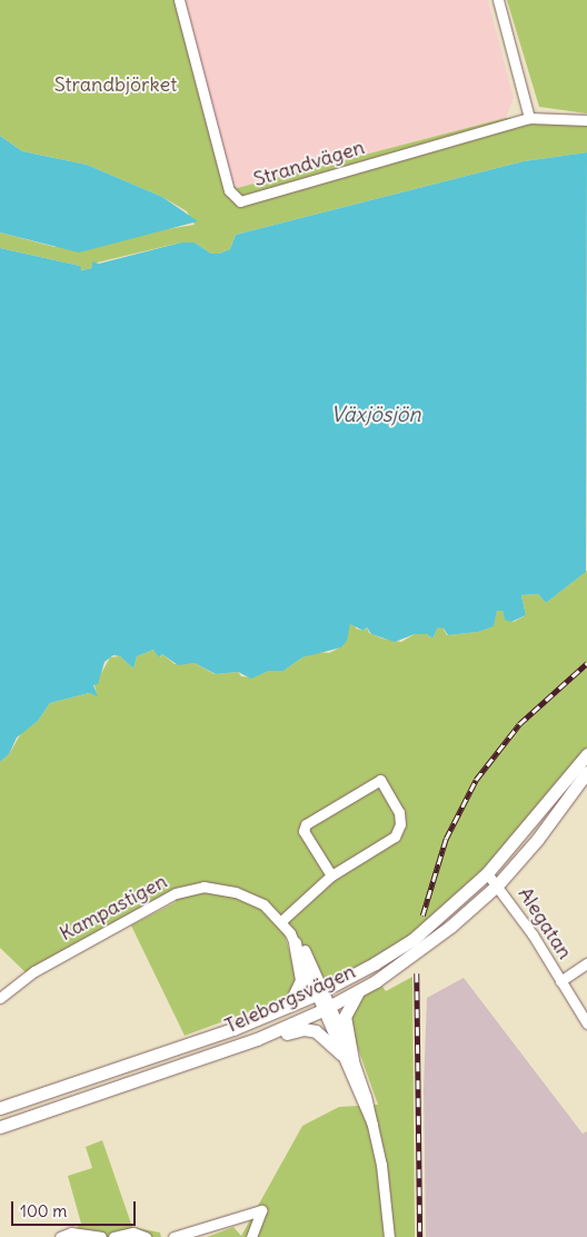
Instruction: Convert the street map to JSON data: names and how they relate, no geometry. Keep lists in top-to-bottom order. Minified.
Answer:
{"streets":{"main road":["Teleborgsvägen"],"street":["Strandvägen","Kampastigen","Alegatan"]},"crossings":[["Kampastigen","Teleborgsvägen"],["Alegatan","Teleborgsvägen"]],"water":["Växjösjön"],"parks":["Strandbjörket"],"scale_bar":"100 m"}
